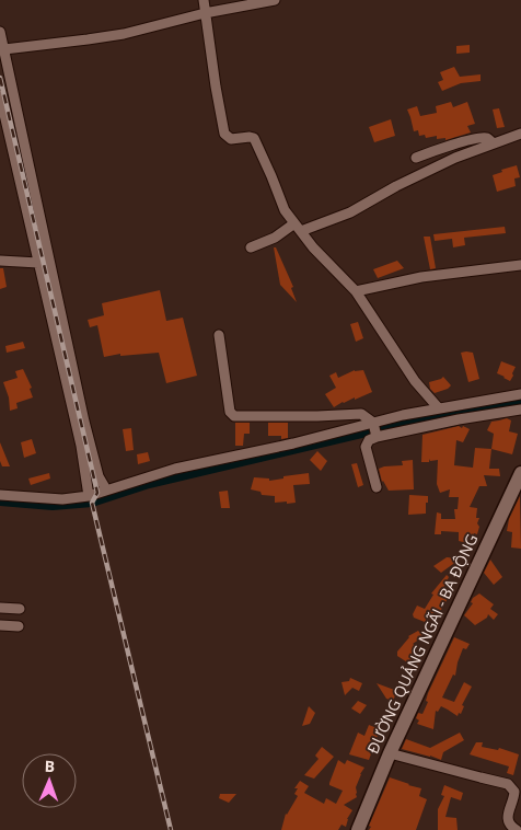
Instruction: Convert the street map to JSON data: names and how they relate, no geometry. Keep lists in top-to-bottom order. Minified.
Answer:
{"streets":{"main road":["ĐƯỜNG QUẢNG NGÃI - BA ĐỘNG"]},"north":"top"}
